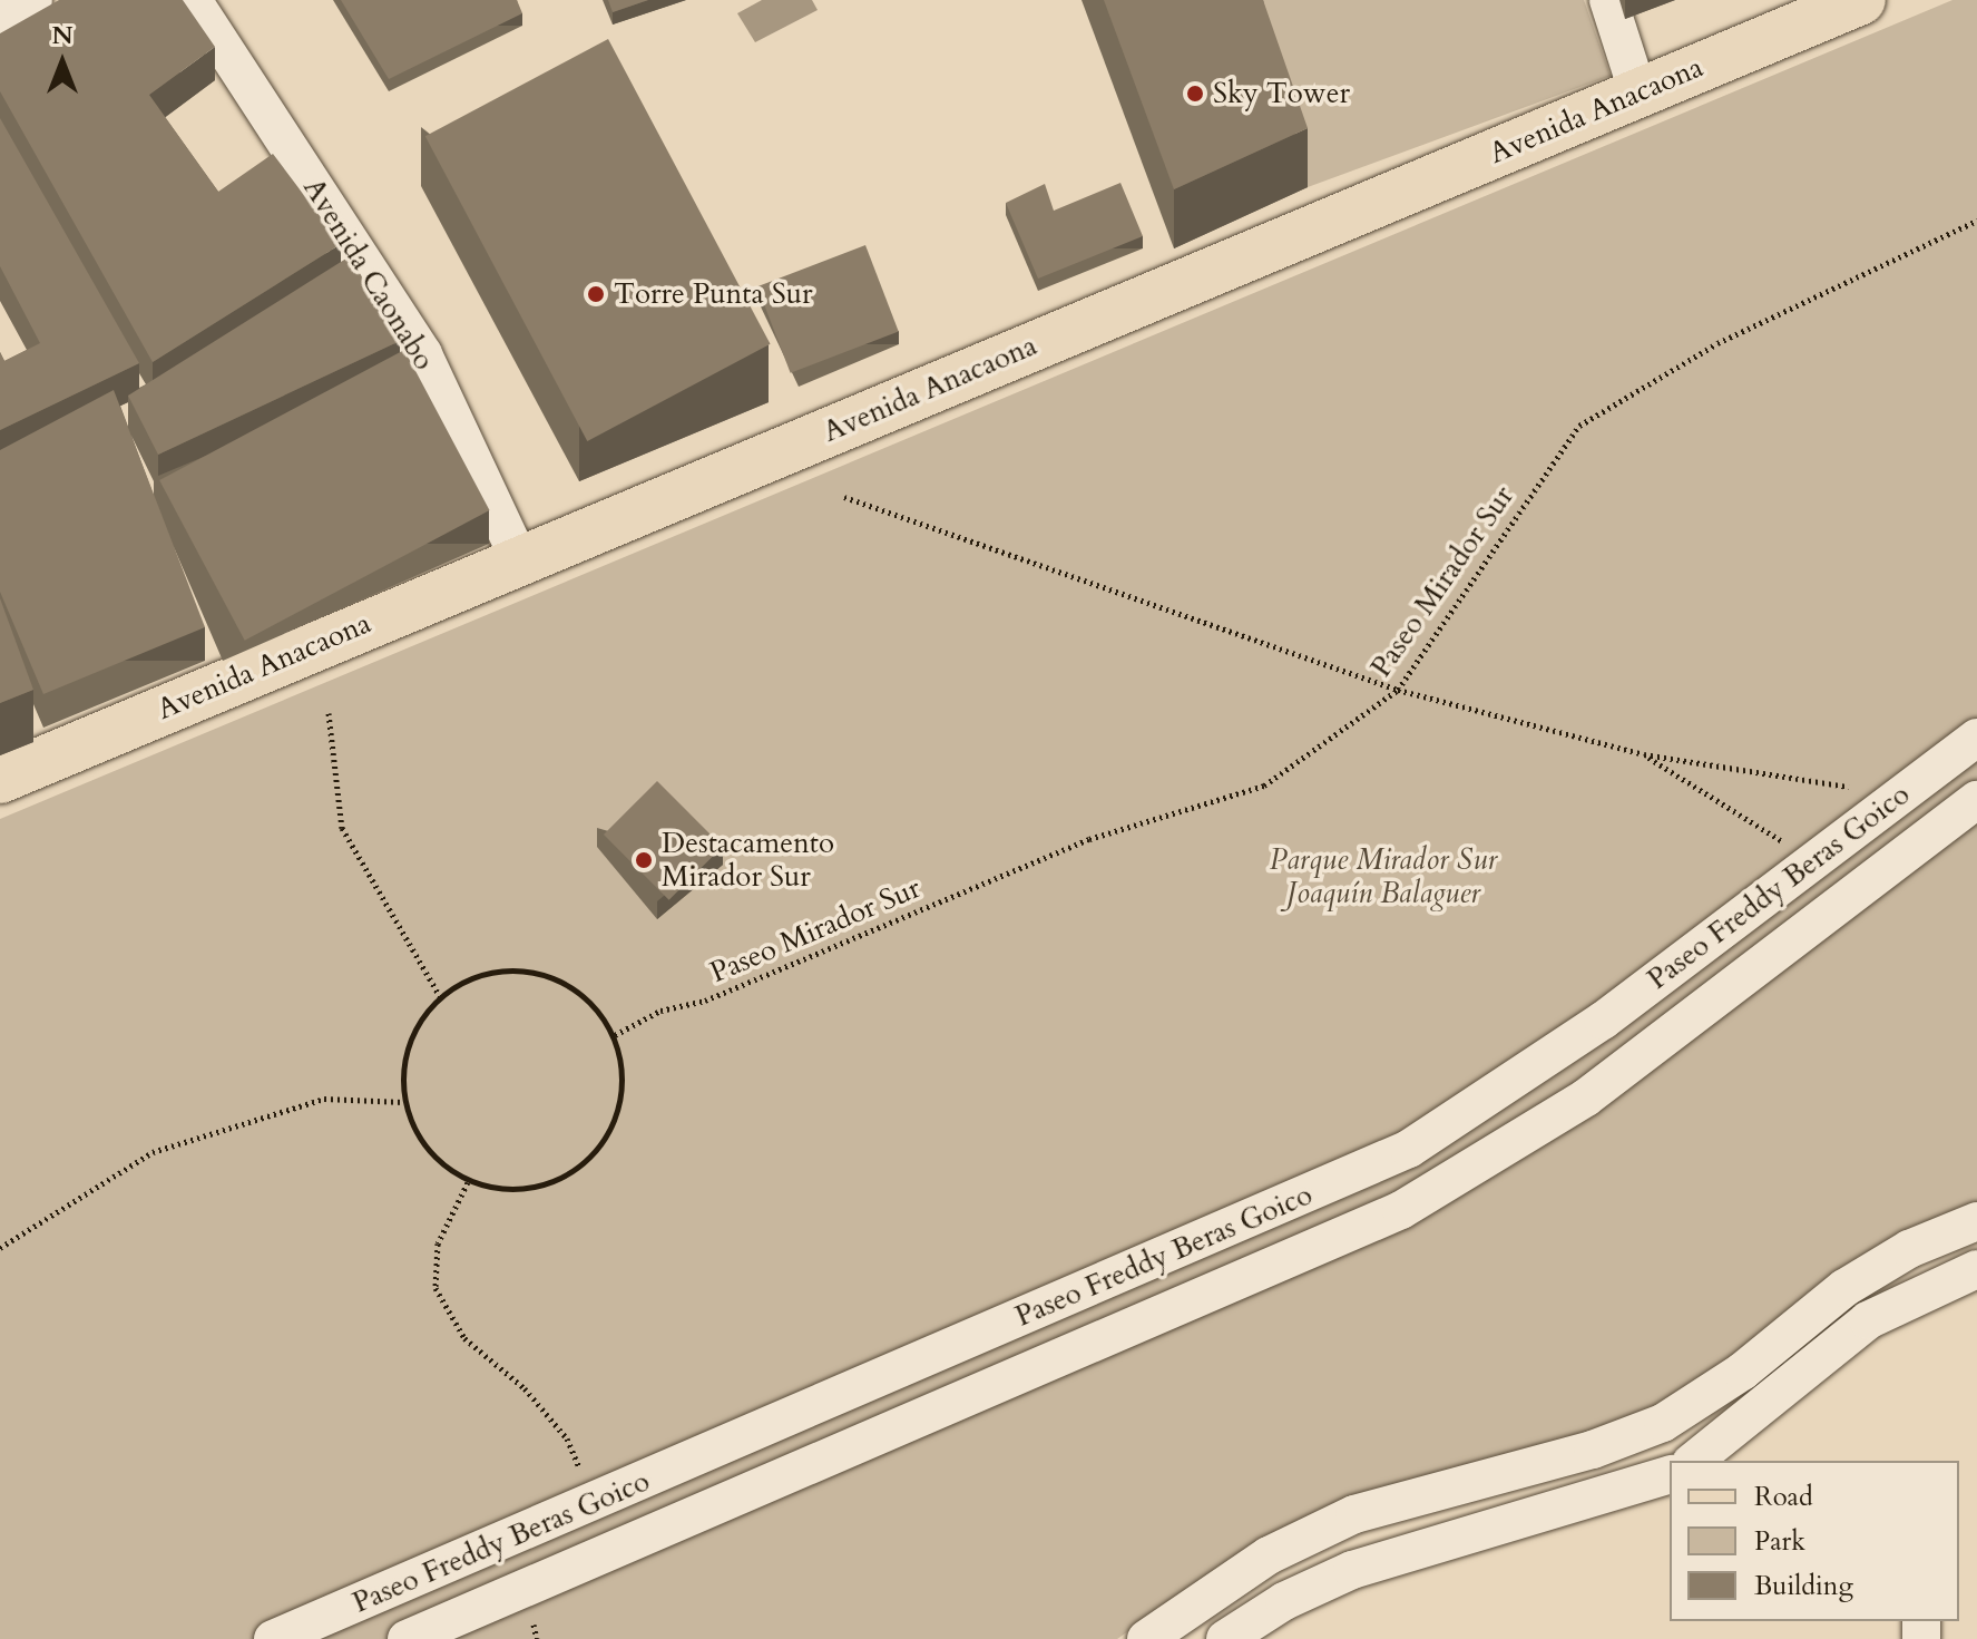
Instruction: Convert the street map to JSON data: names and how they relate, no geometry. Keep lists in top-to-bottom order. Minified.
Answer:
{"streets":{"main road":["Avenida Anacaona"],"street":["Avenida Caonabo","Paseo Freddy Beras Goico"],"path":["Paseo Mirador Sur"]},"crossings":[["Avenida Anacaona","Avenida Caonabo"]],"parks":["Parque Mirador Sur Joaquín Balaguer"],"places":["Sky Tower","Torre Punta Sur","Destacamento Mirador Sur"],"legend":["Road","Park","Building"],"north":"top"}
